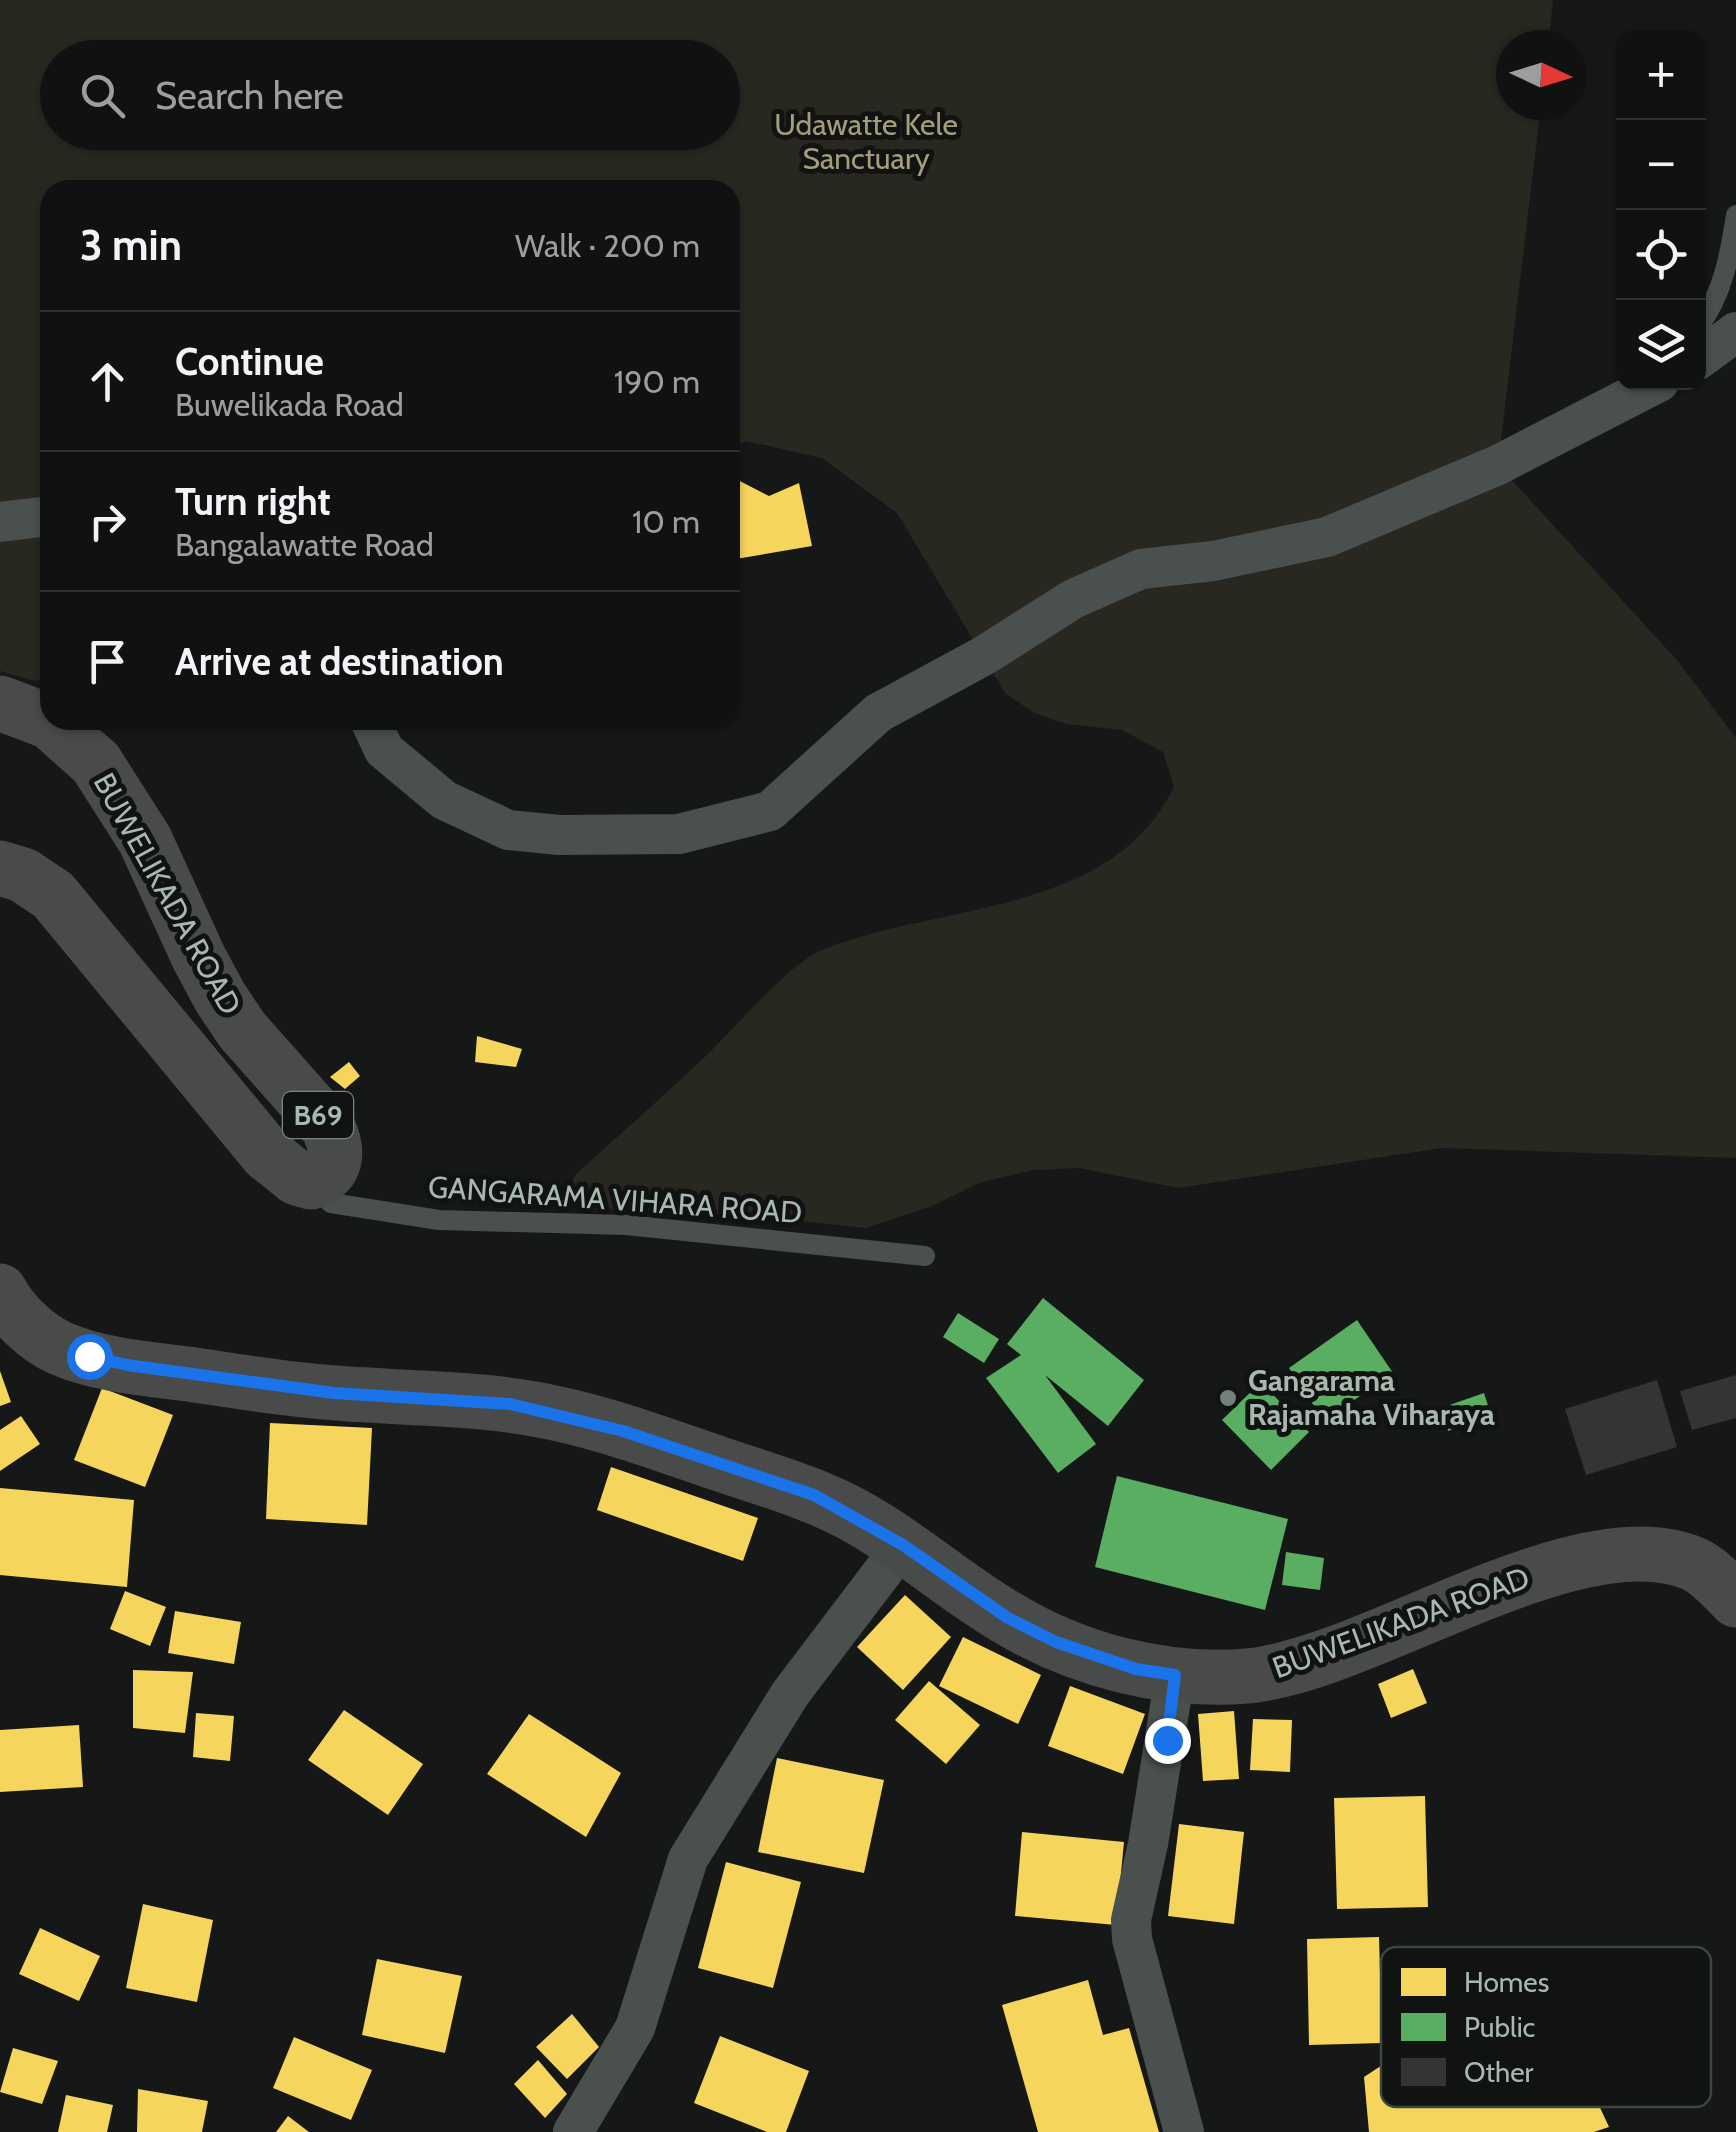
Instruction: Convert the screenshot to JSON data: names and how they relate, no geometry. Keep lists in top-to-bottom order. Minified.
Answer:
{"streets":{"main road":["BUWELIKADA ROAD","B69"],"lane":["GANGARAMA VIHARA ROAD"]},"crossings":[["BUWELIKADA ROAD","B69"],["BUWELIKADA ROAD","GANGARAMA VIHARA ROAD"],["B69","GANGARAMA VIHARA ROAD"]],"parks":["Udawatte Kele Sanctuary"],"places":["Gangarama Rajamaha Viharaya"],"legend":["Homes","Public","Other"],"north":"right","page":{"map_buttons":["+","−"],"search":"Search here","heading":["3 min","Walk · 200 m"],"list":[["Continue","Buwelikada Road","190 m"],["Turn right","Bangalawatte Road","10 m"],"Arrive at destination"]}}
